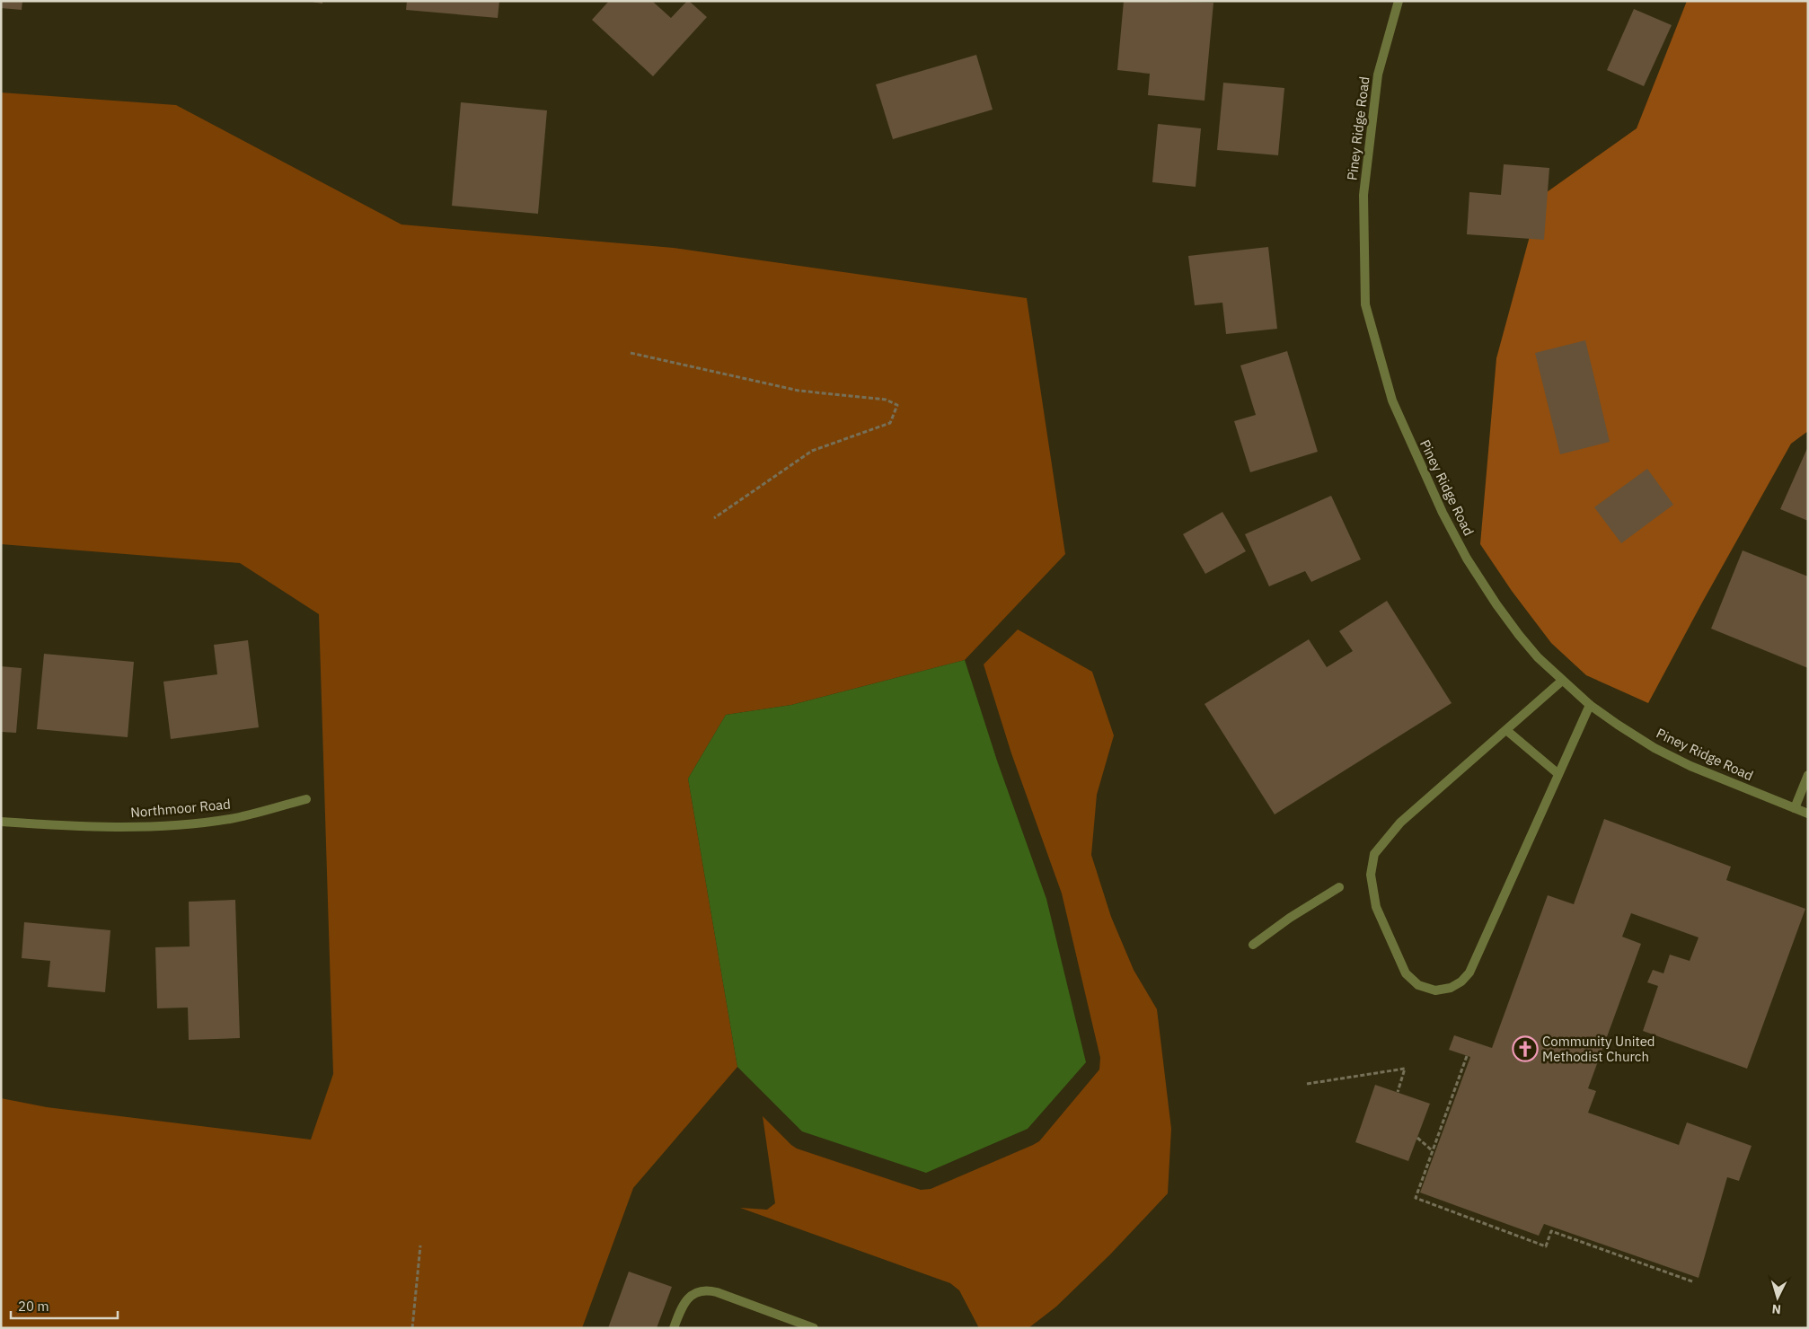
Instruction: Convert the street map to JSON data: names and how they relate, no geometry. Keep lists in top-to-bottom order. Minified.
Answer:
{"streets":{"street":["Piney Ridge Road","Northmoor Road"]},"places":{"church":["Community United Methodist Church"]},"scale_bar":"20 m","north":"bottom"}
